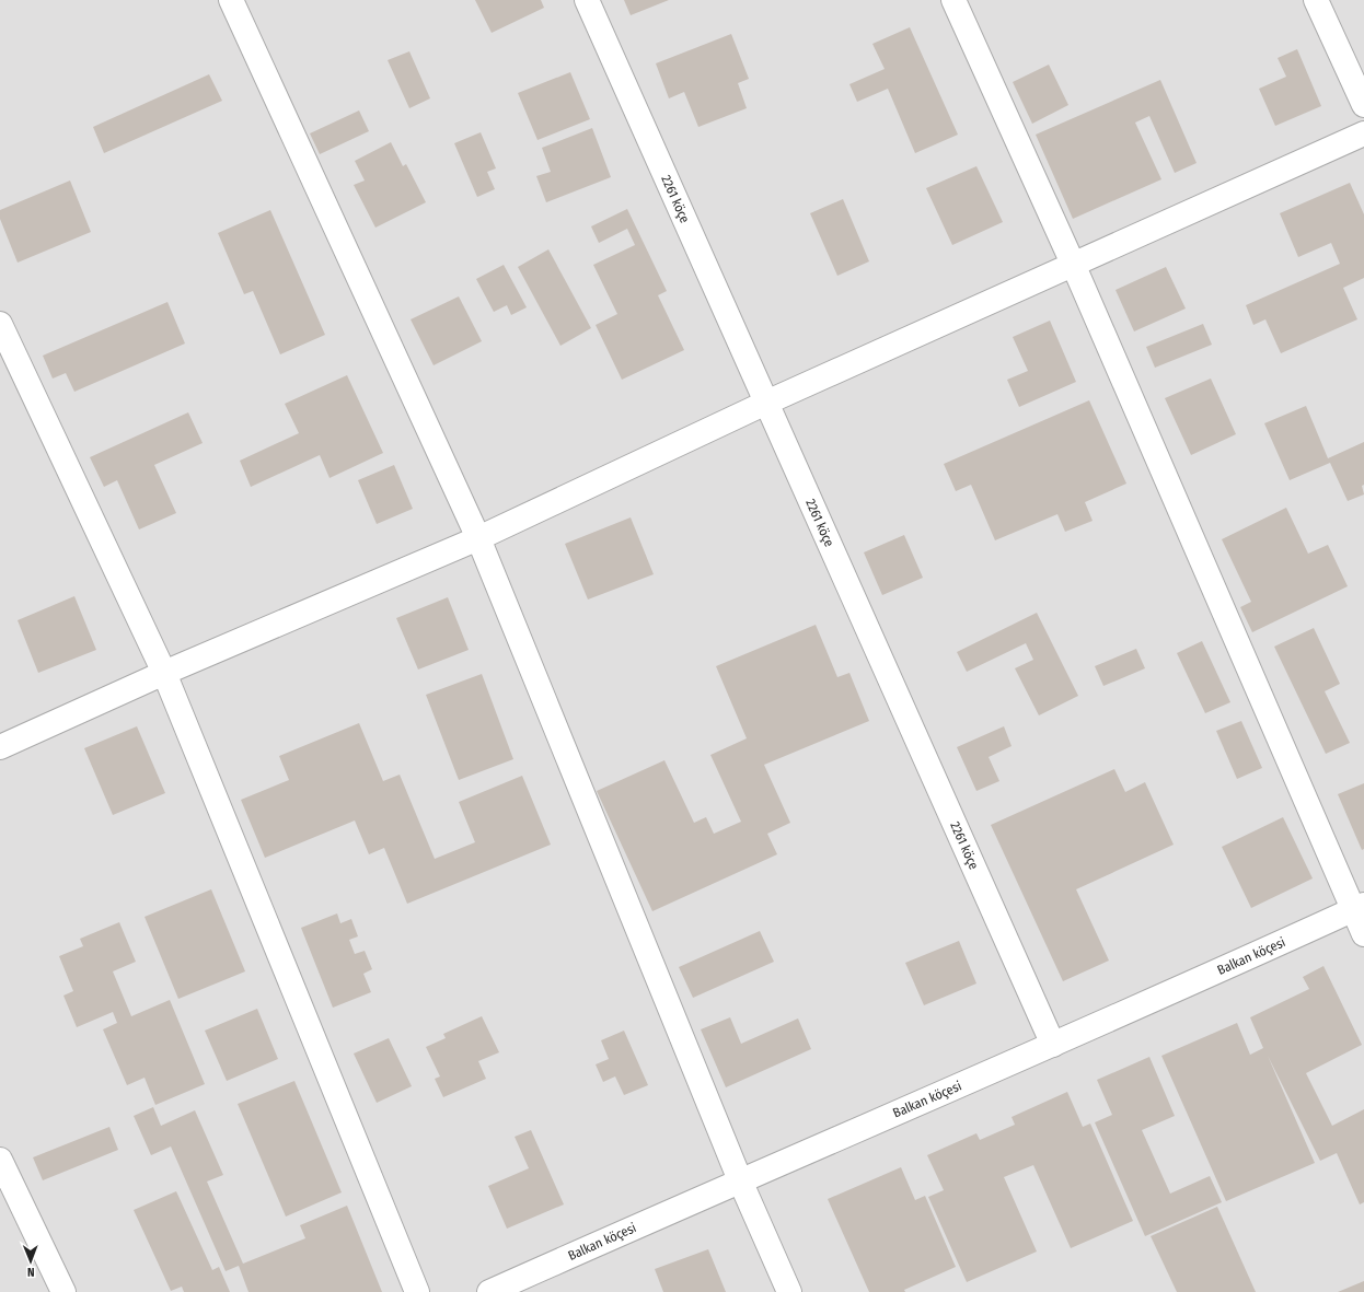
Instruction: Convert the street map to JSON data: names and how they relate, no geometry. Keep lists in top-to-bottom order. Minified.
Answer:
{"streets":{"street":["2261 köçe","Balkan köçesi"]},"crossings":[["2261 köçe","Balkan köçesi"]],"north":"bottom"}
